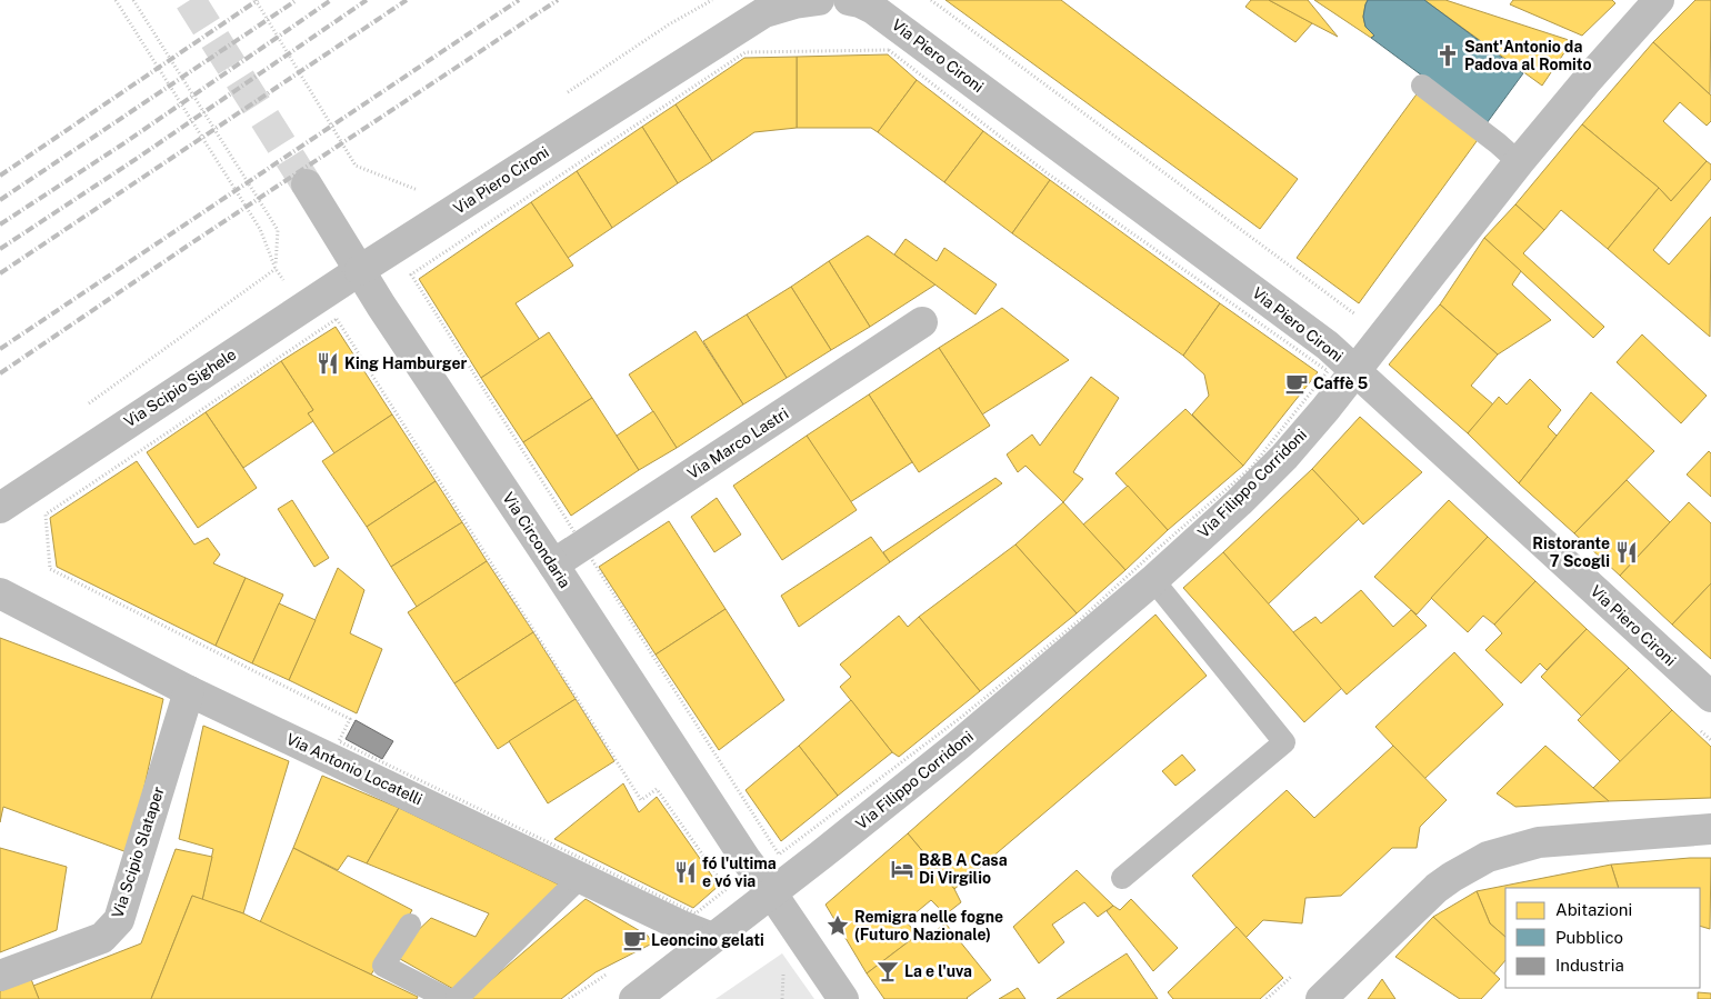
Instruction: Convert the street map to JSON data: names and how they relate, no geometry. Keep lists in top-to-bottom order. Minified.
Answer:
{"streets":{"street":["Via Piero Cironi","Via Scipio Sighele","Via Marco Lastri","Via Filippo Corridoni","Via Circondaria","Via Antonio Locatelli","Via Scipio Slataper"]},"crossings":[["Via Piero Cironi","Via Scipio Sighele"],["Via Piero Cironi","Via Filippo Corridoni"],["Via Piero Cironi","Via Circondaria"],["Via Scipio Sighele","Via Circondaria"],["Via Marco Lastri","Via Circondaria"],["Via Filippo Corridoni","Via Circondaria"],["Via Filippo Corridoni","Via Antonio Locatelli"],["Via Antonio Locatelli","Via Scipio Slataper"]],"places":{"church":["Sant'Antonio da Padova al Romito"],"restaurant":["King Hamburger","Ristorante 7 Scogli","fó l'ultima e vó via"],"cafe":["Caffè 5","Leoncino gelati"],"hotel":["B&B A Casa Di Virgilio"],"place":["Remigra nelle fogne (Futuro Nazionale)"],"bar":["La e l'uva"]},"legend":["Abitazioni","Pubblico","Industria"]}
